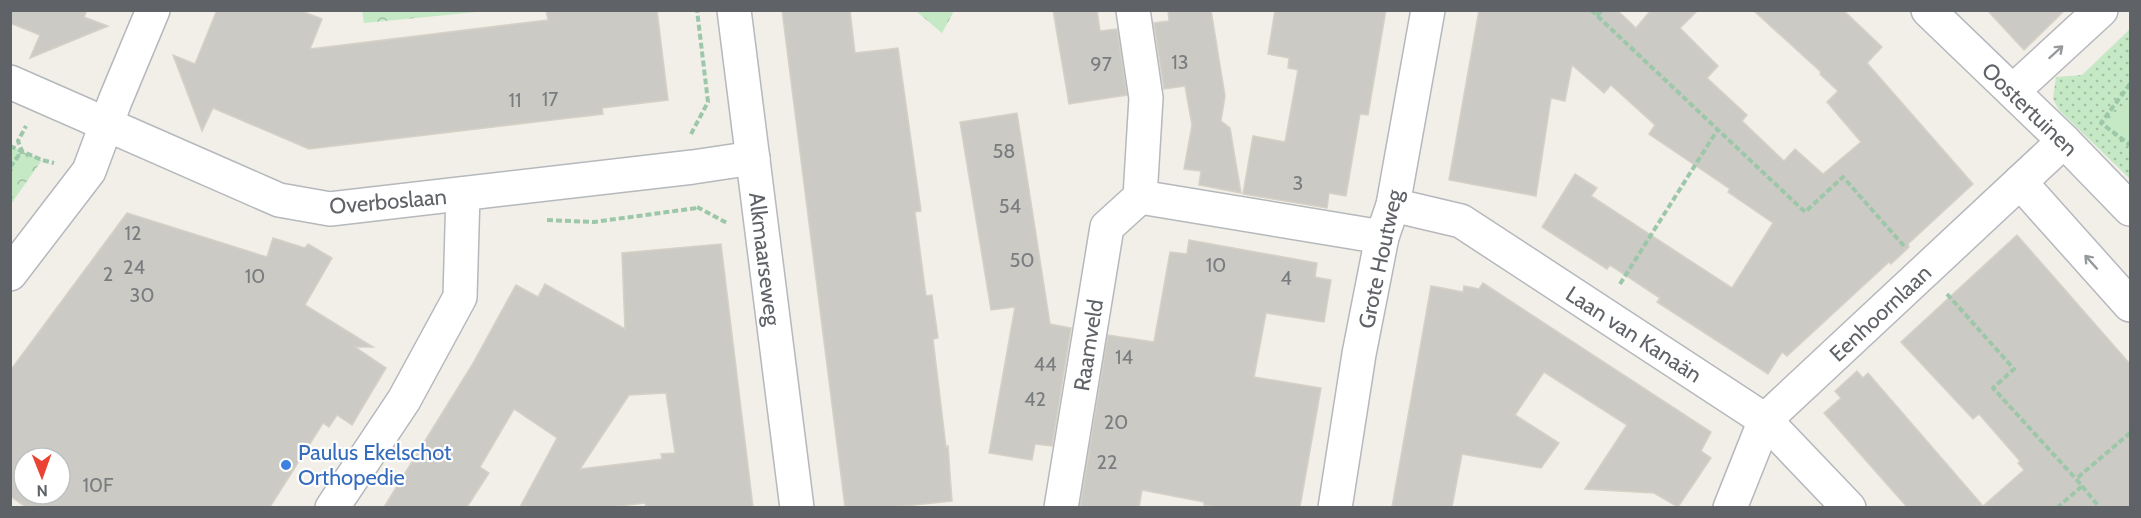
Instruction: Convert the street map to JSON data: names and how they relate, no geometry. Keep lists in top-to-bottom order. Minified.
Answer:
{"streets":{"street":["Oostertuinen","Overboslaan","Alkmaarseweg","Grote Houtweg","Eenhoornlaan","Laan van Kanaän","Raamveld"]},"crossings":[["Oostertuinen","Eenhoornlaan"],["Overboslaan","Alkmaarseweg"],["Grote Houtweg","Laan van Kanaän"],["Eenhoornlaan","Laan van Kanaän"]],"places":["Paulus Ekelschot Orthopedie"],"house_numbers":["13","97","17","11","58","3","54","12","50","10","24","2","10","4","30","14","44","42","20","22","10F"],"north":"bottom"}
